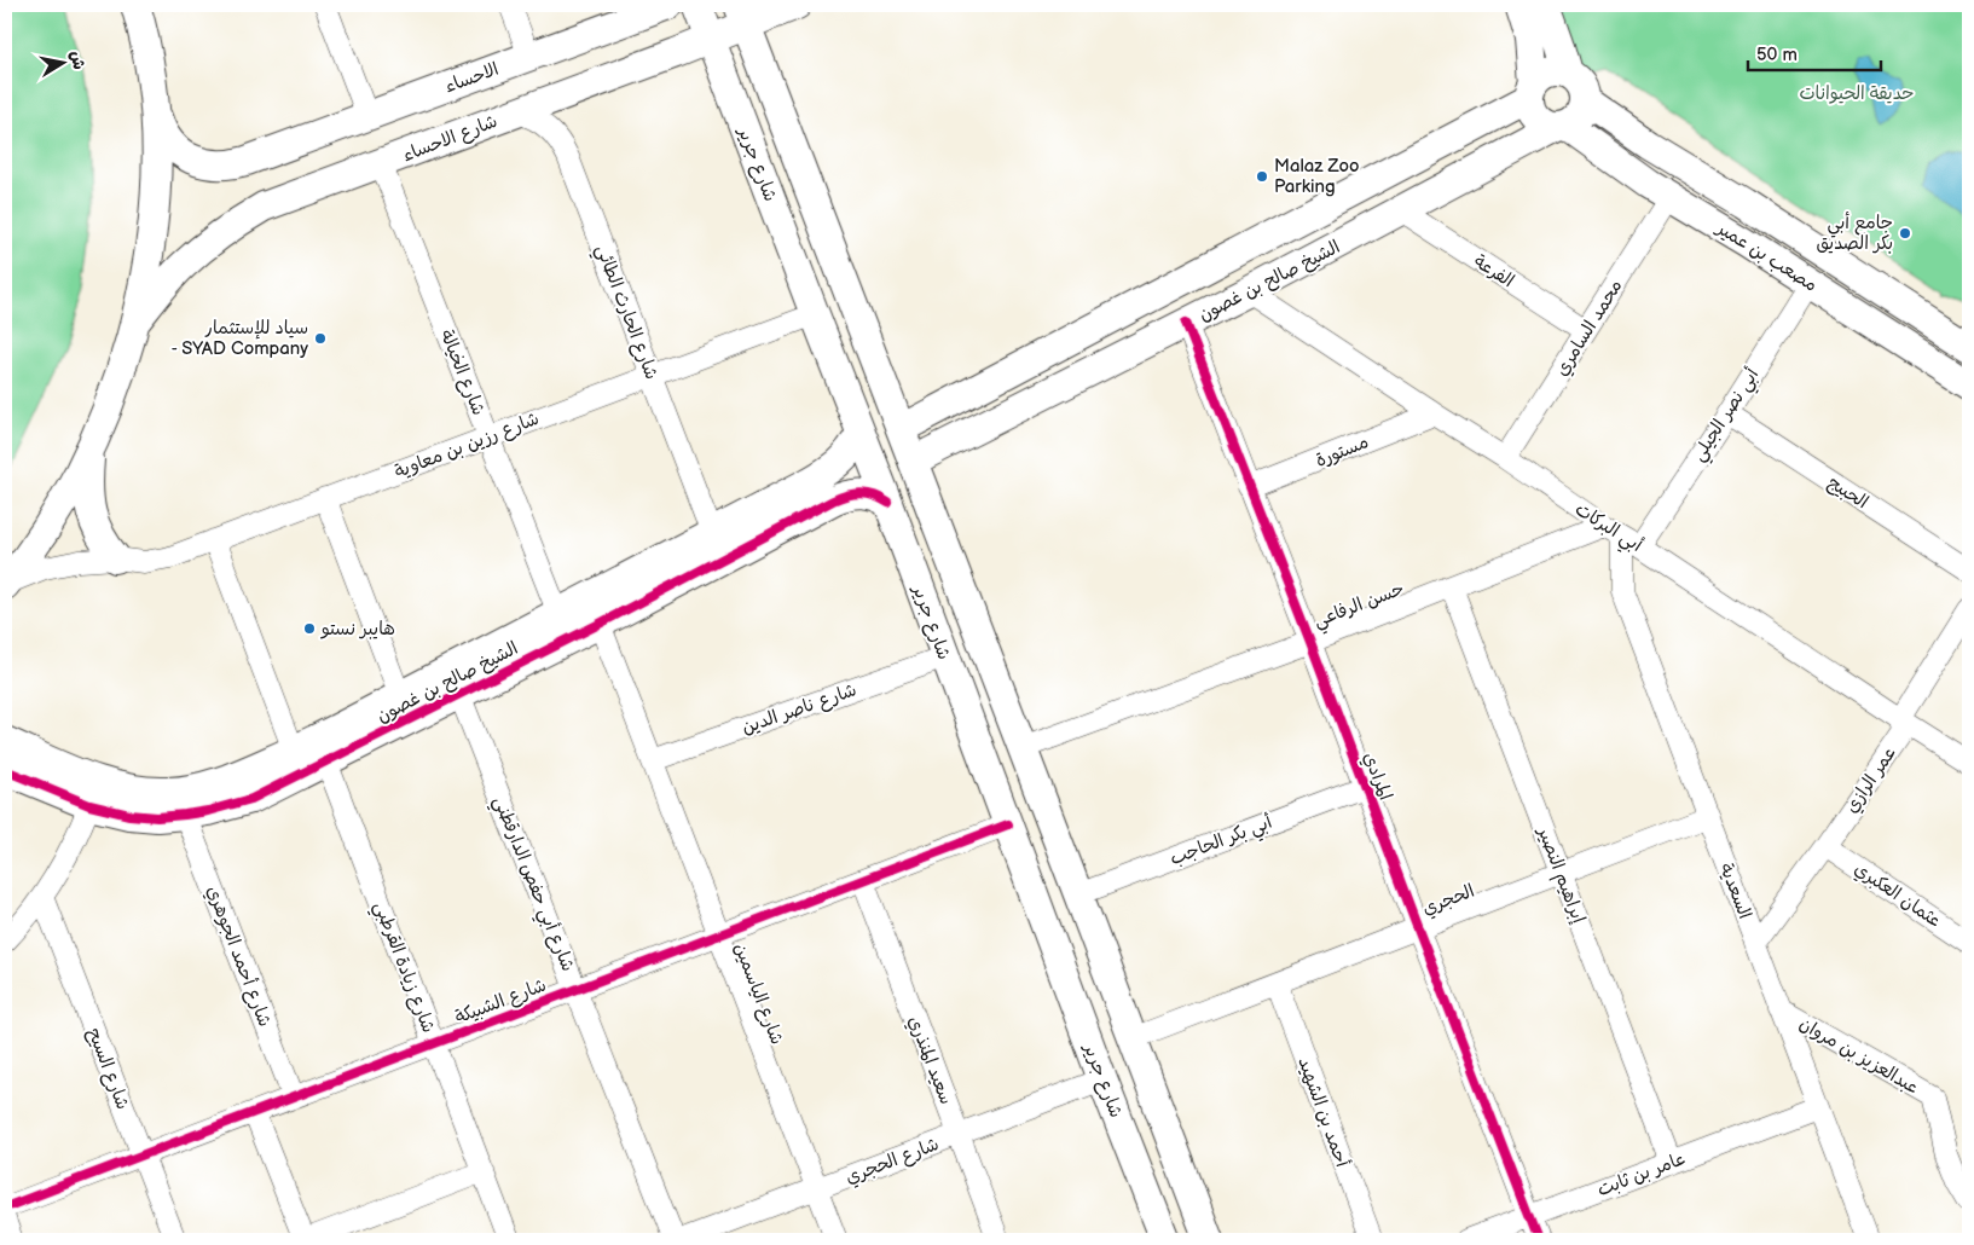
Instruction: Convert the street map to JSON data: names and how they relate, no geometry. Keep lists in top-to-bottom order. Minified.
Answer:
{"streets":{"main road":["الاحساء","شارع الاحساء","شارع جرير","مصعب بن عمير","الشيخ صالح بن غصون"],"street":["الفرعة","شارع الحارث الطائي","محمد السامري","شارع الخيالة","أبي نصر الجيلي","شارع رزين بن معاوية","مستورة","الحبيج","أبي البركات","حسن الرفاعي","شارع ناصر الدين","المرادي","عمر الرازي","أبي بكر الحاجب","إبراهيم النصير","شارع أبي حفص الدارقطني","السعدية","عثمان العكبري","الحجري","شارع أحمد الجوهري","شارع زيادة القرطبي","شارع الياسمين","شارع الشبيكة","عبدالعزيز بن مروان","سعيد المنذري","شارع السيح","أحمد بن الشهيد","شارع الحجري","عامر بن ثابت"]},"crossings":[["شارع الاحساء","شارع جرير"],["شارع الاحساء","شارع الحارث الطائي"],["شارع الاحساء","شارع الخيالة"],["شارع جرير","الشيخ صالح بن غصون"],["شارع جرير","شارع رزين بن معاوية"],["شارع جرير","شارع ناصر الدين"],["شارع جرير","شارع الشبيكة"],["شارع جرير","شارع الحجري"],["مصعب بن عمير","الشيخ صالح بن غصون"],["مصعب بن عمير","محمد السامري"],["مصعب بن عمير","أبي نصر الجيلي"],["الفرعة","الشيخ صالح بن غصون"],["الفرعة","محمد السامري"],["الشيخ صالح بن غصون","شارع الحارث الطائي"],["الشيخ صالح بن غصون","شارع الخيالة"],["الشيخ صالح بن غصون","أبي البركات"],["الشيخ صالح بن غصون","المرادي"],["الشيخ صالح بن غصون","شارع أبي حفص الدارقطني"],["الشيخ صالح بن غصون","شارع أحمد الجوهري"],["الشيخ صالح بن غصون","شارع زيادة القرطبي"],["الشيخ صالح بن غصون","شارع الياسمين"],["شارع الحارث الطائي","شارع رزين بن معاوية"],["محمد السامري","أبي البركات"],["شارع الخيالة","شارع رزين بن معاوية"],["أبي نصر الجيلي","الحبيج"],["أبي نصر الجيلي","أبي البركات"],["أبي نصر الجيلي","حسن الرفاعي"],["أبي نصر الجيلي","السعدية"],["مستورة","أبي البركات"],["مستورة","المرادي"],["أبي البركات","حسن الرفاعي"],["أبي البركات","عمر الرازي"],["أبي البركات","السعدية"],["حسن الرفاعي","المرادي"],["حسن الرفاعي","إبراهيم النصير"],["حسن الرفاعي","السعدية"],["شارع ناصر الدين","شارع الياسمين"],["المرادي","أبي بكر الحاجب"],["المرادي","الحجري"],["المرادي","عامر بن ثابت"],["عمر الرازي","السعدية"],["عمر الرازي","عثمان العكبري"],["إبراهيم النصير","الحجري"],["إبراهيم النصير","عامر بن ثابت"],["شارع أبي حفص الدارقطني","شارع الشبيكة"],["السعدية","الحجري"],["السعدية","عبدالعزيز بن مروان"],["السعدية","عامر بن ثابت"],["الحجري","أحمد بن الشهيد"],["شارع أحمد الجوهري","شارع الشبيكة"],["شارع زيادة القرطبي","شارع الشبيكة"],["شارع الياسمين","شارع الشبيكة"],["شارع الياسمين","شارع الحجري"],["شارع الشبيكة","سعيد المنذري"],["شارع الشبيكة","شارع السيح"],["سعيد المنذري","شارع الحجري"]],"parks":["حديقة الحيوانات"],"places":["Malaz Zoo Parking","جامع أبي بكر الصديق","سياد للإستثمار - SYAD Company","هايبر نستو"],"scale_bar":"50 m","north":"right"}
